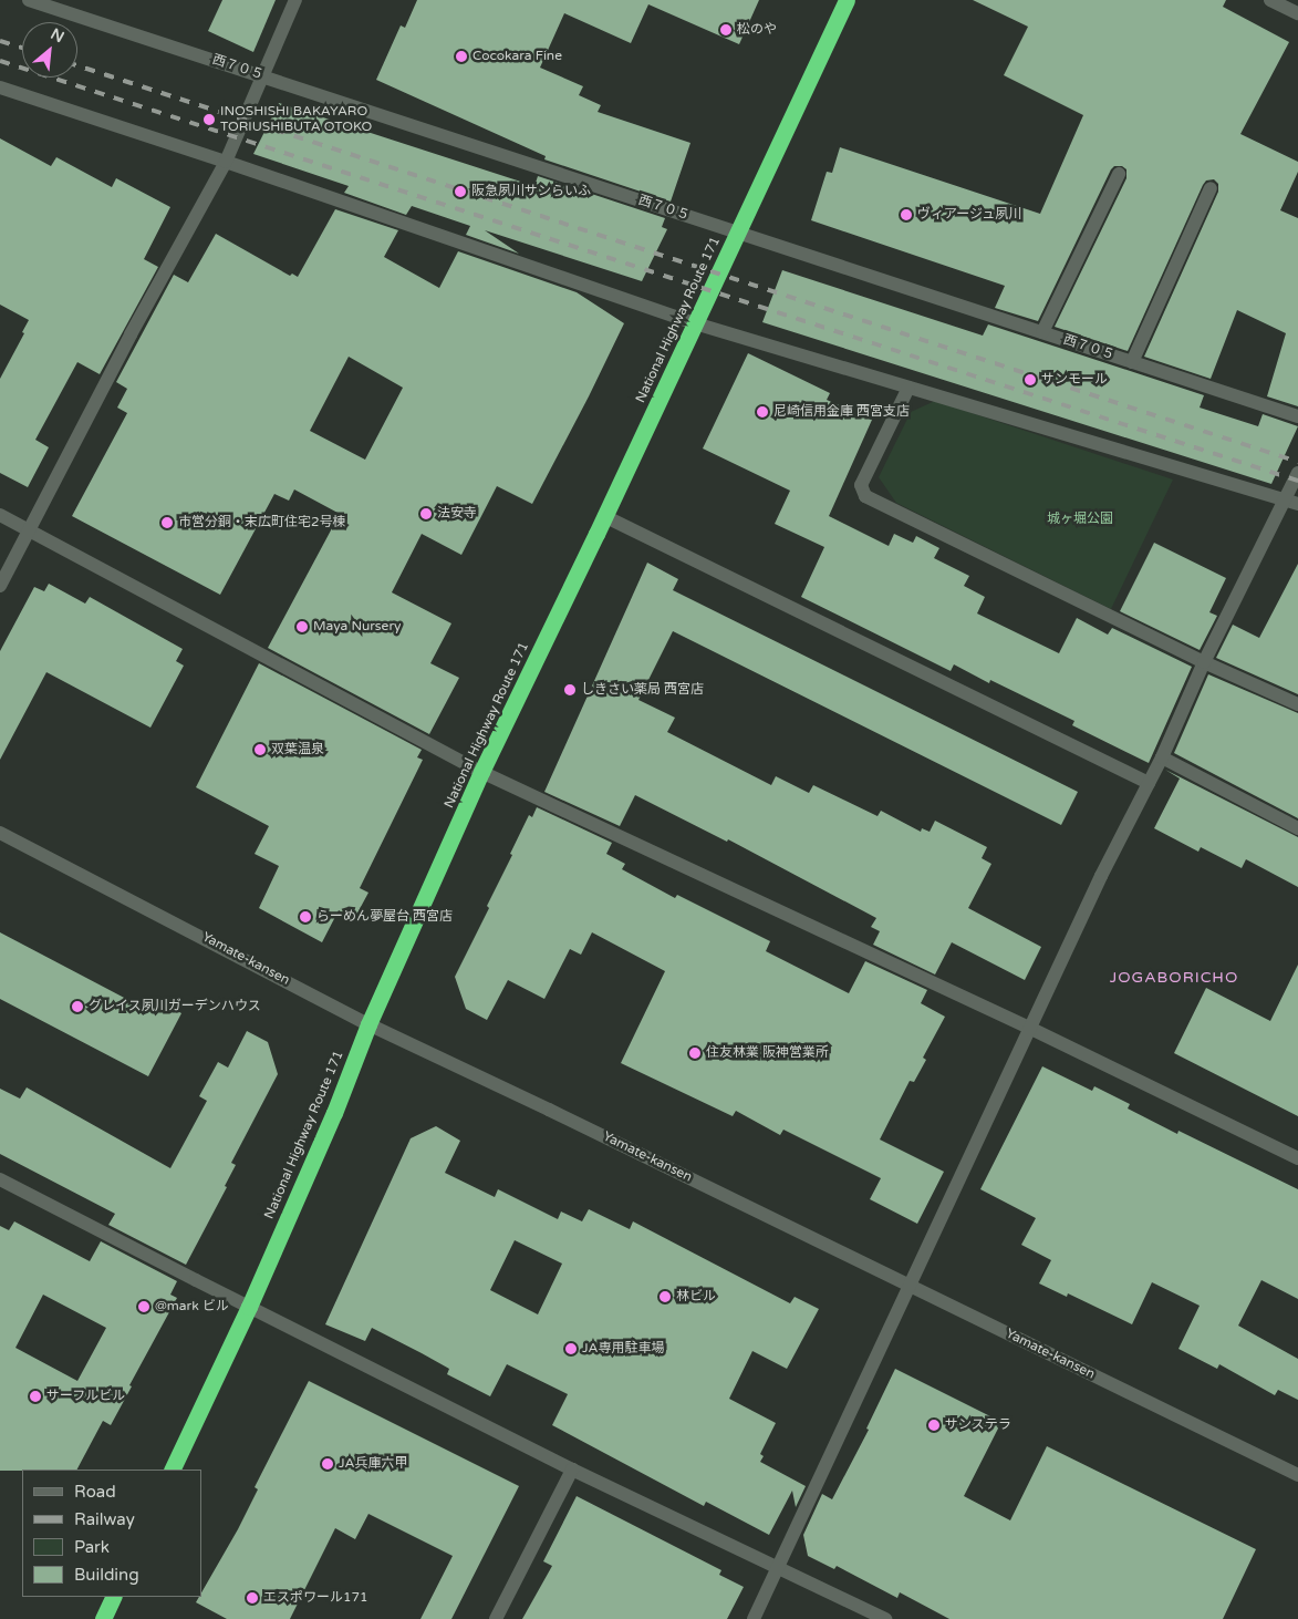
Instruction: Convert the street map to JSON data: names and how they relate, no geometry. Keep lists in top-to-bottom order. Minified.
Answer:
{"streets":{"highway":["National Highway Route 171"],"street":["西７０５","Yamate-kansen"]},"crossings":[["西７０５","National Highway Route 171"],["National Highway Route 171","Yamate-kansen"]],"districts":["JOGABORICHO"],"parks":["城ヶ堀公園"],"places":["松のや","Cocokara Fine","INOSHISHI BAKAYARO TORIUSHIBUTA OTOKO","阪急夙川サンらいふ","ヴィアージュ夙川","サンモール","尼崎信用金庫 西宮支店","法安寺","市営分銅・末広町住宅2号棟","Maya Nursery","しきさい薬局 西宮店","双葉温泉","らーめん夢屋台 西宮店","グレイス夙川ガーデンハウス","住友林業 阪神営業所","林ビル","@mark ビル","JA専用駐車場","サーフルビル","サンステラ","JA兵庫六甲","エスポワール171"],"legend":["Road","Railway","Park","Building"],"north":"top right"}
